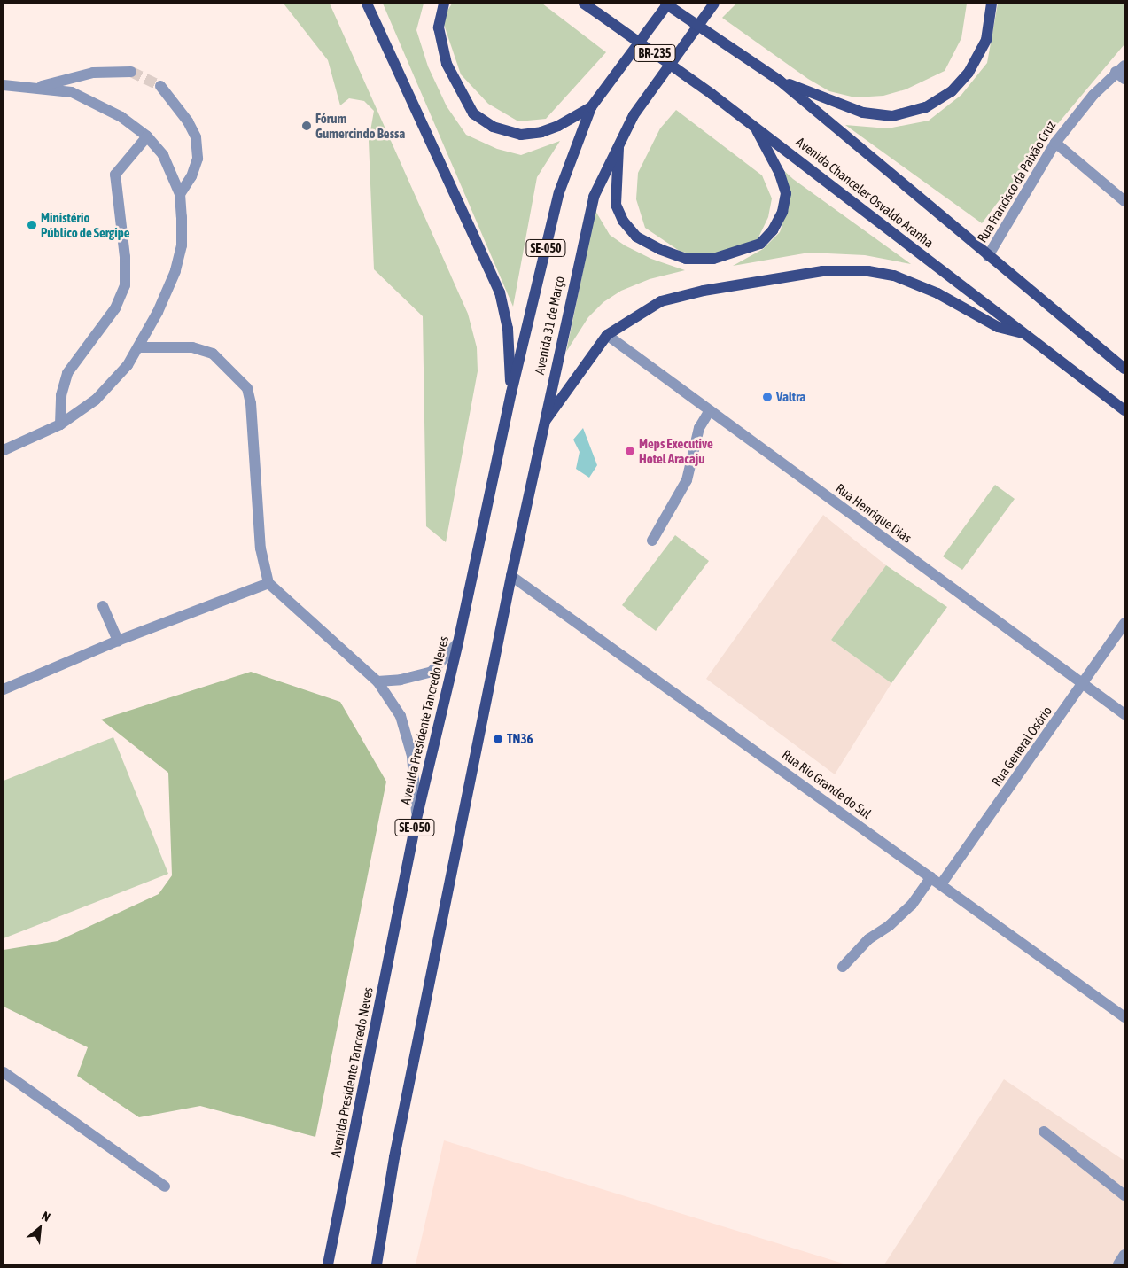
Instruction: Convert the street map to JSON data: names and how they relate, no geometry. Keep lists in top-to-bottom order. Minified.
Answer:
{"streets":{"main road":["BR-235","Avenida Chanceler Osvaldo Aranha","SE-050","Avenida 31 de Março","Avenida Presidente Tancredo Neves"],"street":["Rua Francisco da Paixão Cruz","Rua Henrique Dias","Rua General Osório","Rua Rio Grande do Sul"]},"crossings":[["SE-050","Avenida 31 de Março"],["SE-050","Rua Rio Grande do Sul"],["Avenida 31 de Março","Avenida Presidente Tancredo Neves"],["Rua Henrique Dias","Rua General Osório"],["Rua General Osório","Rua Rio Grande do Sul"]],"places":["Fórum Gumercindo Bessa","Ministério Público de Sergipe","Valtra","Meps Executive Hotel Aracaju","TN36"],"north":"top right"}
